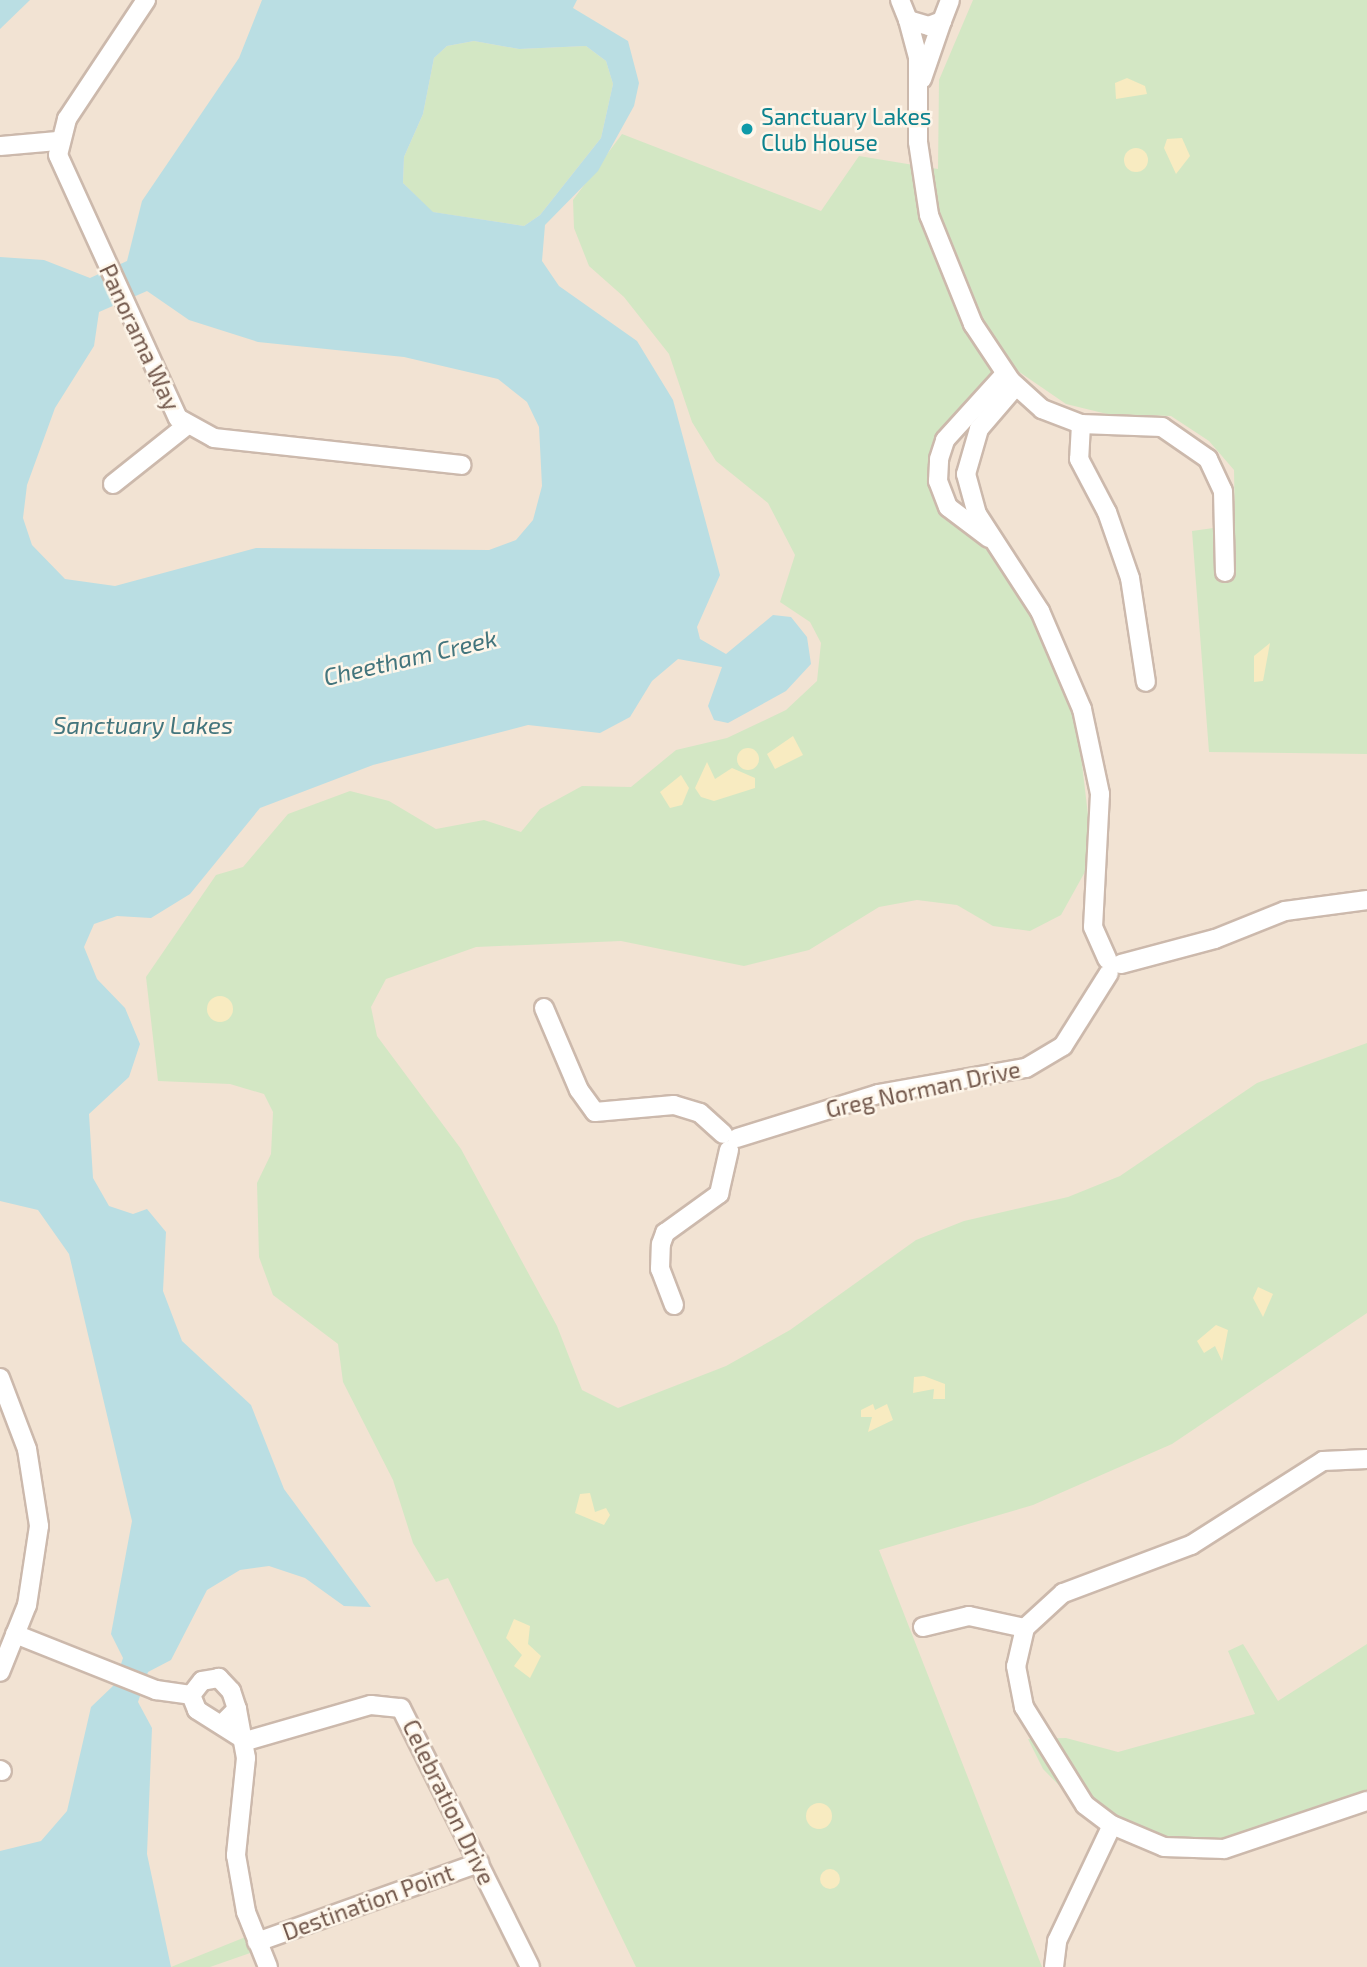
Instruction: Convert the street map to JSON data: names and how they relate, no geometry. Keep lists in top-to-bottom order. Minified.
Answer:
{"streets":{"street":["Panorama Way","Greg Norman Drive","Celebration Drive","Destination Point"]},"crossings":[["Celebration Drive","Destination Point"]],"water":["Cheetham Creek","Sanctuary Lakes"],"places":["Sanctuary Lakes Club House"]}
